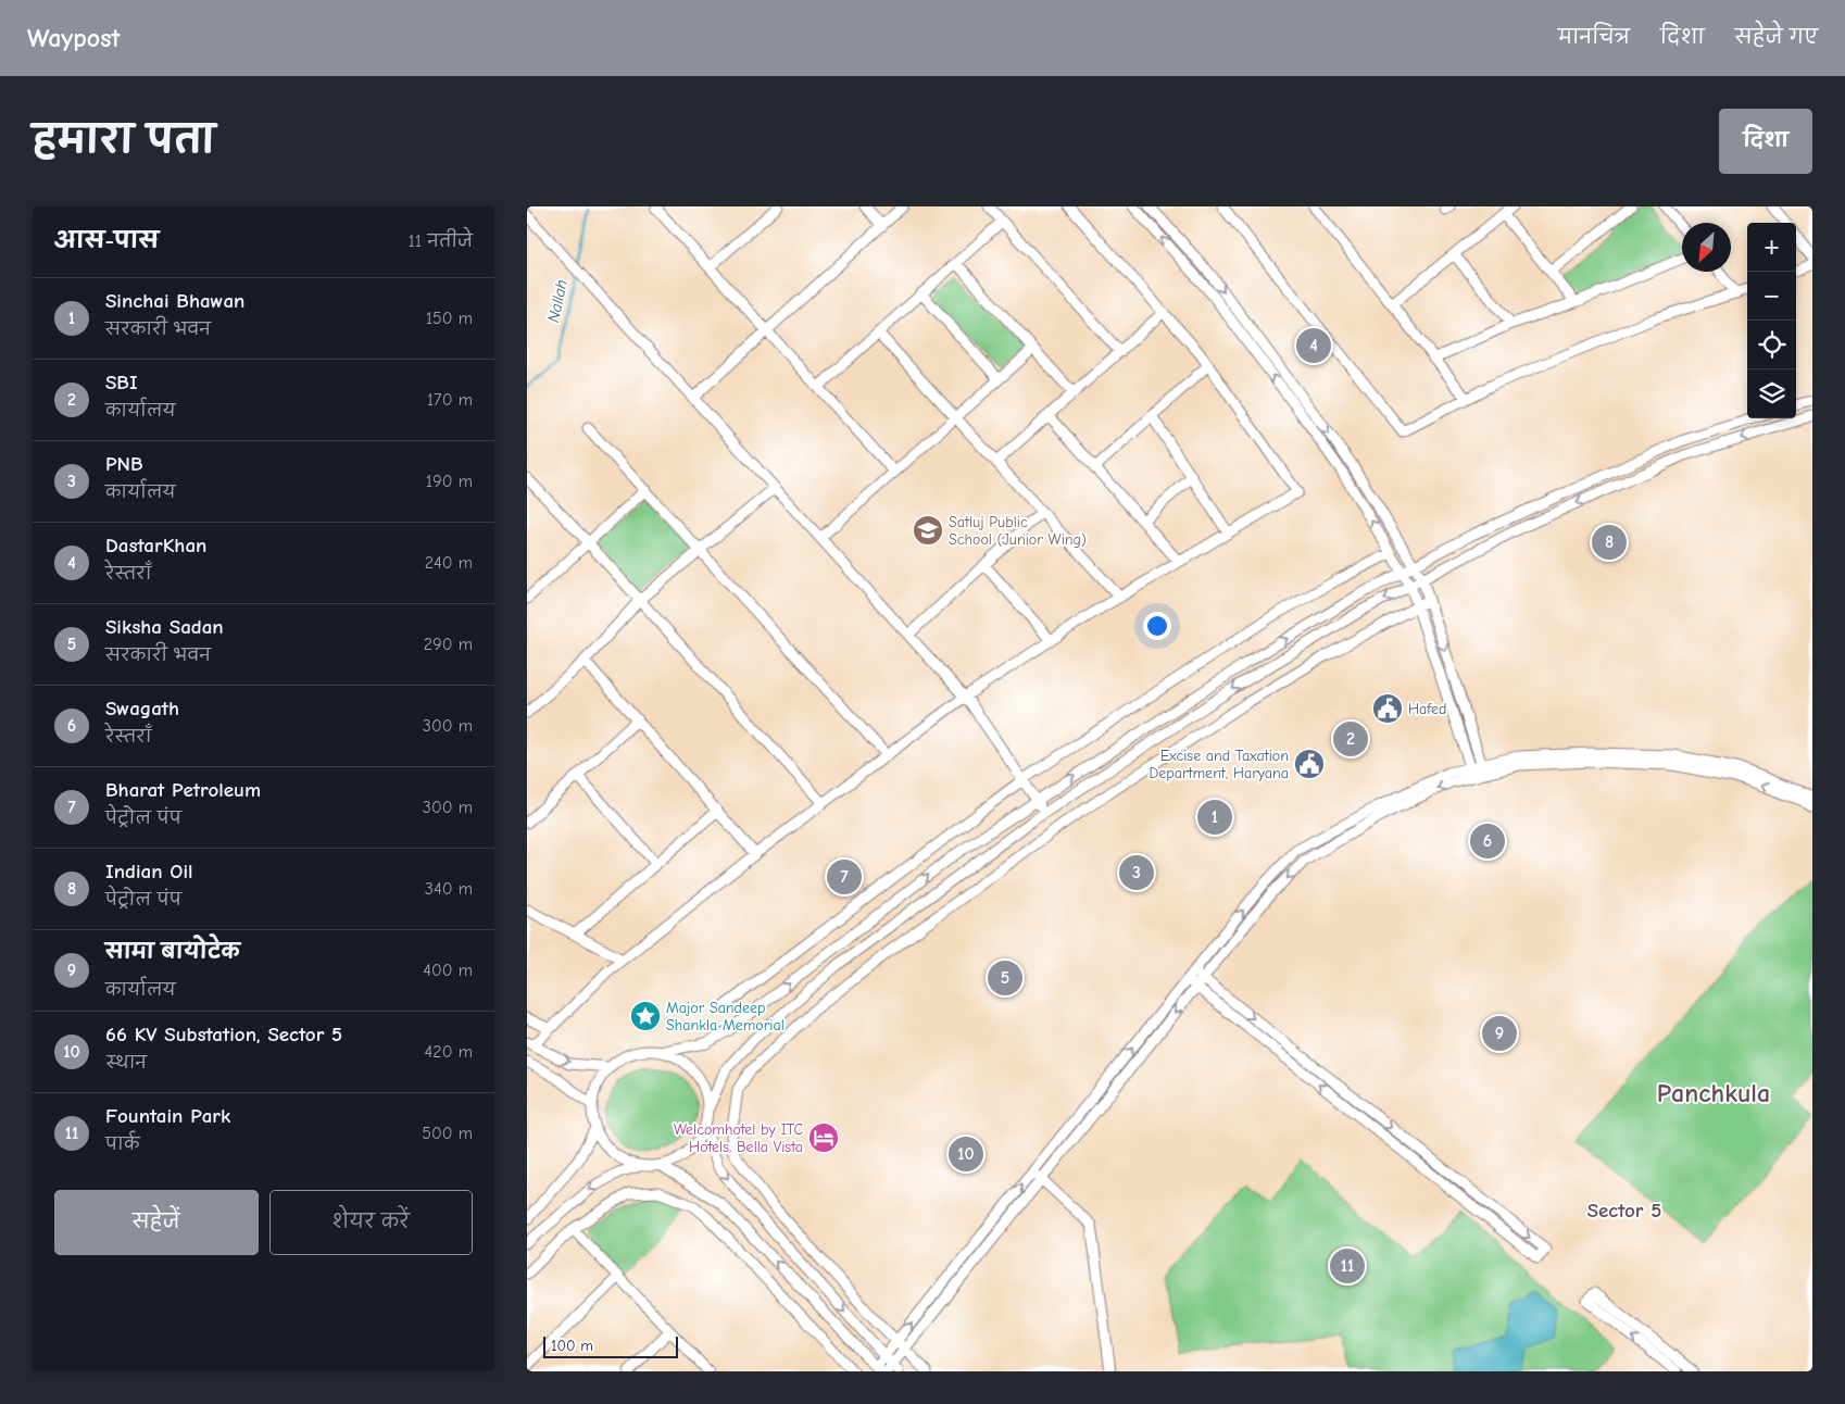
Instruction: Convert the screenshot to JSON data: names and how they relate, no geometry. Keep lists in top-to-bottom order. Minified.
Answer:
{"districts":["Panchkula","Sector 5"],"water":["Nallah"],"places":{"school or university":["Satluj Public School (Junior Wing)"],"public building":["Hafed","Excise and Taxation Department, Haryana"],"place":["Major Sandeep Shankla Memorial"],"hotel":["Welcomhotel by ITC Hotels, Bella Vista"]},"scale_bar":"100 m","north":"bottom left","page":{"header":"Waypost","nav":["मानचित्र","दिशा","सहेजे गए"],"title":"हमारा पता","buttons":["दिशा",["सहेजें","शेयर करें"]],"heading":["आस-पास","11 नतीजे"],"map_buttons":["+","−"],"list":[{"mark":"1","name":"Sinchai Bhawan","note":"सरकारी भवन","value":"150 m"},{"mark":"2","name":"SBI","note":"कार्यालय","value":"170 m"},{"mark":"3","name":"PNB","note":"कार्यालय","value":"190 m"},{"mark":"4","name":"DastarKhan","note":"रेस्तराँ","value":"240 m"},{"mark":"5","name":"Siksha Sadan","note":"सरकारी भवन","value":"290 m"},{"mark":"6","name":"Swagath","note":"रेस्तराँ","value":"300 m"},{"mark":"7","name":"Bharat Petroleum","note":"पेट्रोल पंप","value":"300 m"},{"mark":"8","name":"Indian Oil","note":"पेट्रोल पंप","value":"340 m"},{"mark":"9","name":"सामा बायोटेक","note":"कार्यालय","value":"400 m"},{"mark":"10","name":"66 KV Substation, Sector 5","note":"स्थान","value":"420 m"},{"mark":"11","name":"Fountain Park","note":"पार्क","value":"500 m"}],"pins":["4","8","2","1","6","3","7","5","9","10","11"],"scale":"100 m"}}
